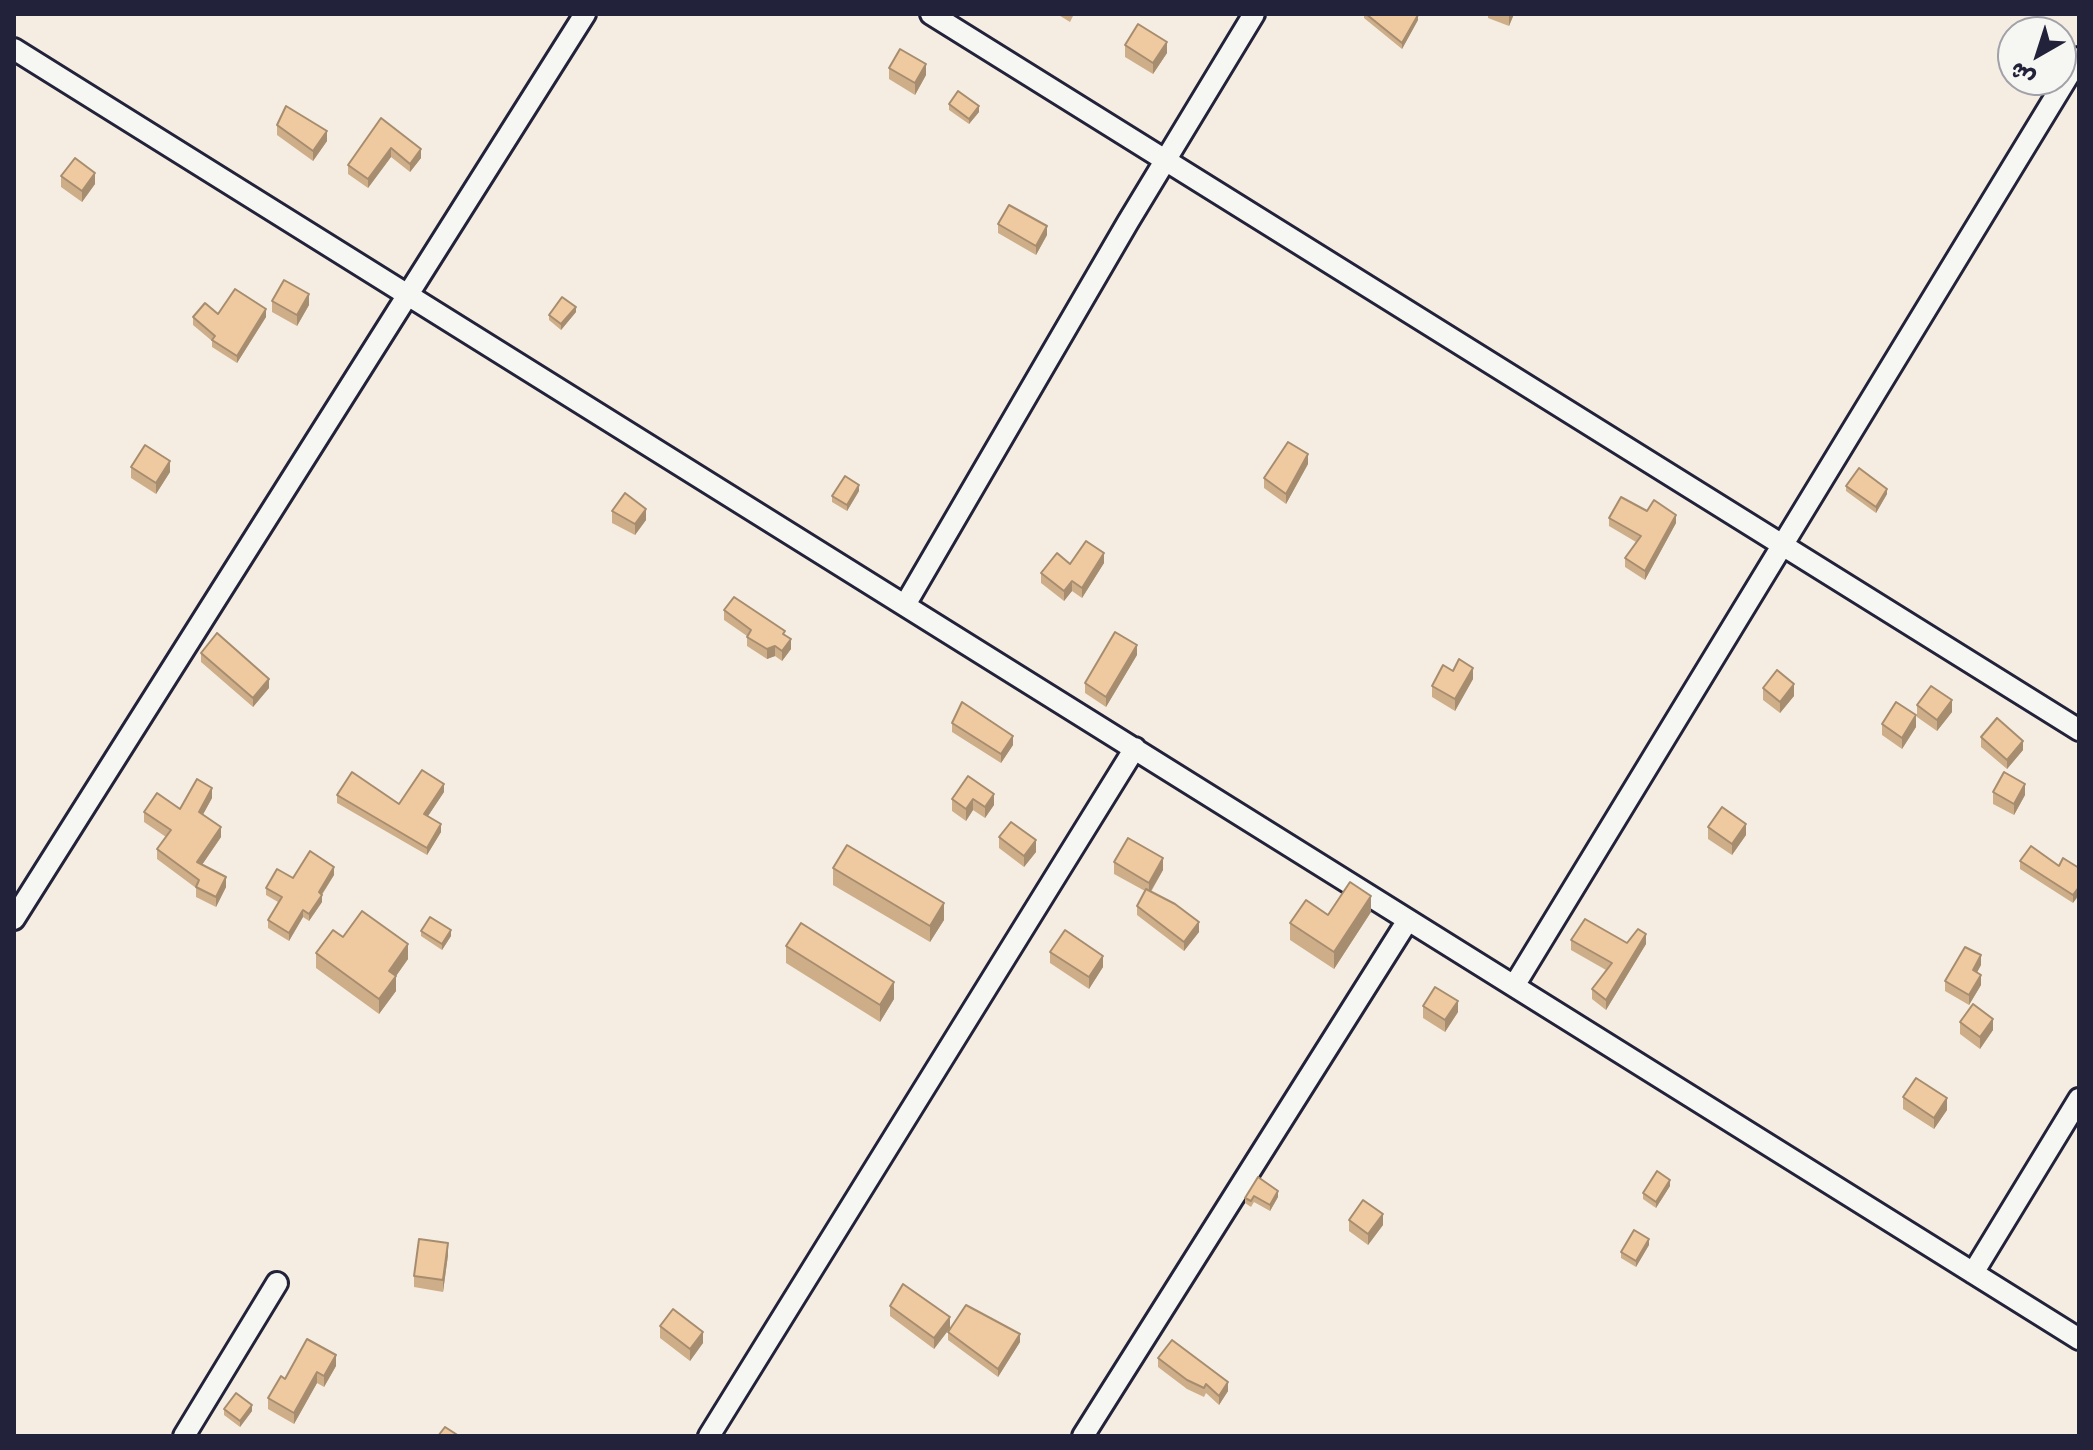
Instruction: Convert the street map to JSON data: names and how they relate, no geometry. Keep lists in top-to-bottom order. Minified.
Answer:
{"north":"bottom left"}
